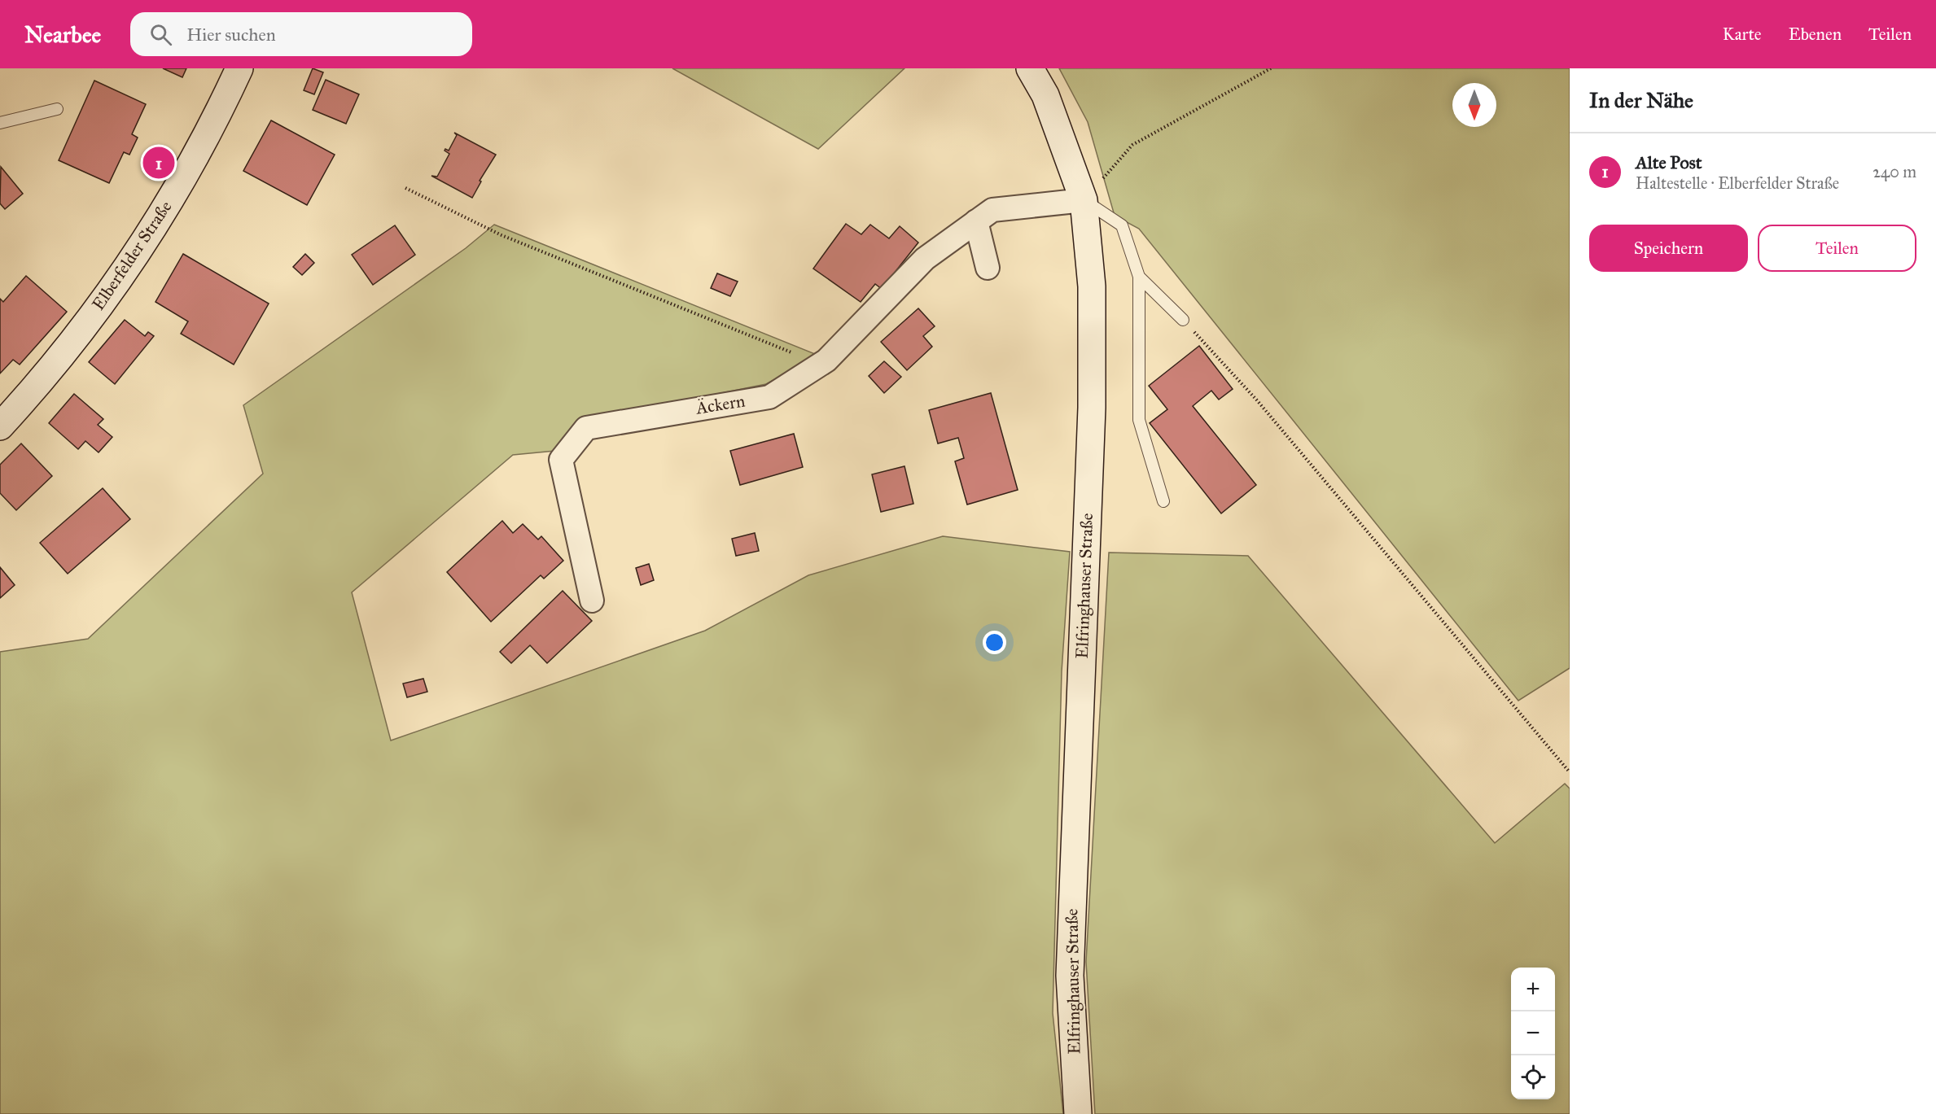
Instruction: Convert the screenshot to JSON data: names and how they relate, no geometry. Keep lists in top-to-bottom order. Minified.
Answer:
{"streets":{"street":["Elberfelder Straße","Äckern","Elfringhauser Straße"]},"crossings":[["Äckern","Elfringhauser Straße"]],"north":"bottom","page":{"header":"Nearbee","search":"Hier suchen","nav":["Karte","Ebenen","Teilen"],"heading":"In der Nähe","list":[{"mark":"1","name":"Alte Post","note":"Haltestelle · Elberfelder Straße","value":"240 m"}],"pins":"1","buttons":["Speichern","Teilen"],"map_buttons":["+","−"]}}
